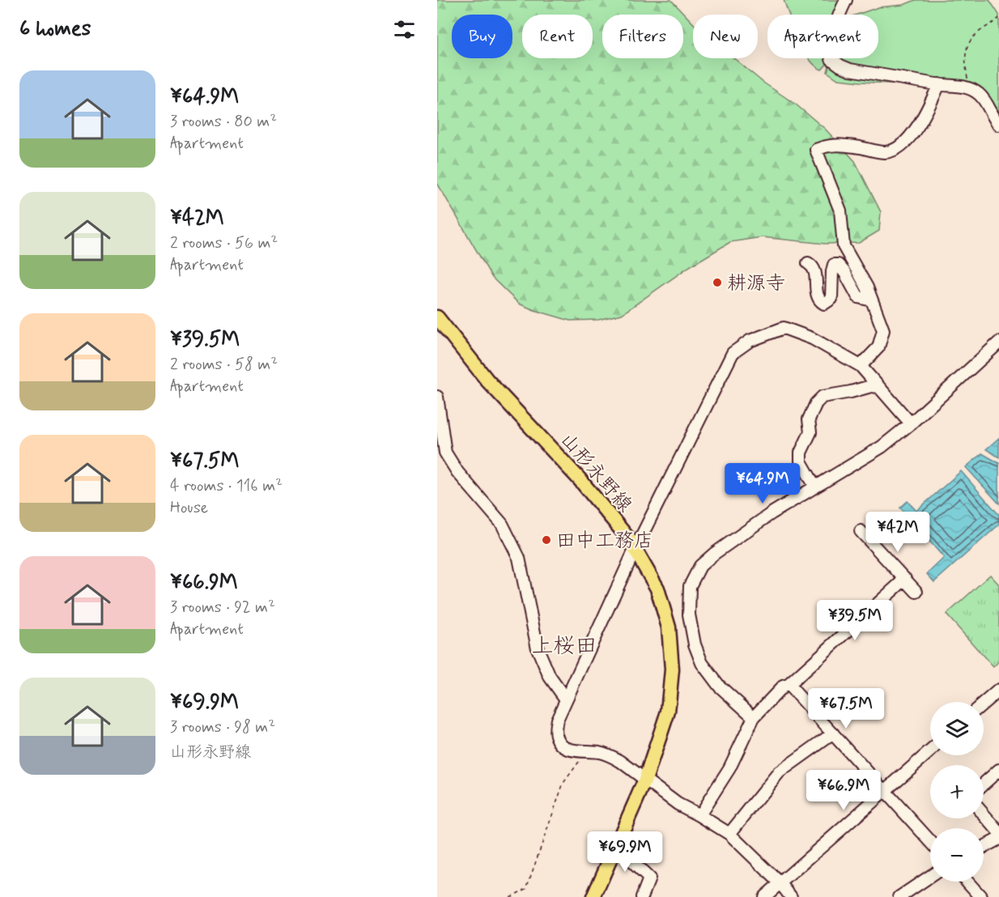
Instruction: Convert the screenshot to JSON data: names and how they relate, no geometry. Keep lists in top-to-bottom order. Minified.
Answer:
{"streets":{"main road":["山形永野線"]},"districts":["上桜田"],"places":["耕源寺","田中工務店"],"page":{"heading":"6 homes","chip":["Buy","Rent","Filters","New","Apartment"],"list":[{"name":"¥64.9M","note":"3 rooms · 80 m² · Apartment"},{"name":"¥42M","note":"2 rooms · 56 m² · Apartment"},{"name":"¥39.5M","note":"2 rooms · 58 m² · Apartment"},{"name":"¥67.5M","note":"4 rooms · 116 m² · House"},{"name":"¥66.9M","note":"3 rooms · 92 m² · Apartment"},{"name":"¥69.9M","note":"3 rooms · 98 m² · 山形永野線"}],"price":["¥64.9M","¥42M","¥39.5M","¥67.5M","¥66.9M","¥69.9M"],"map_buttons":["+","−"]}}
